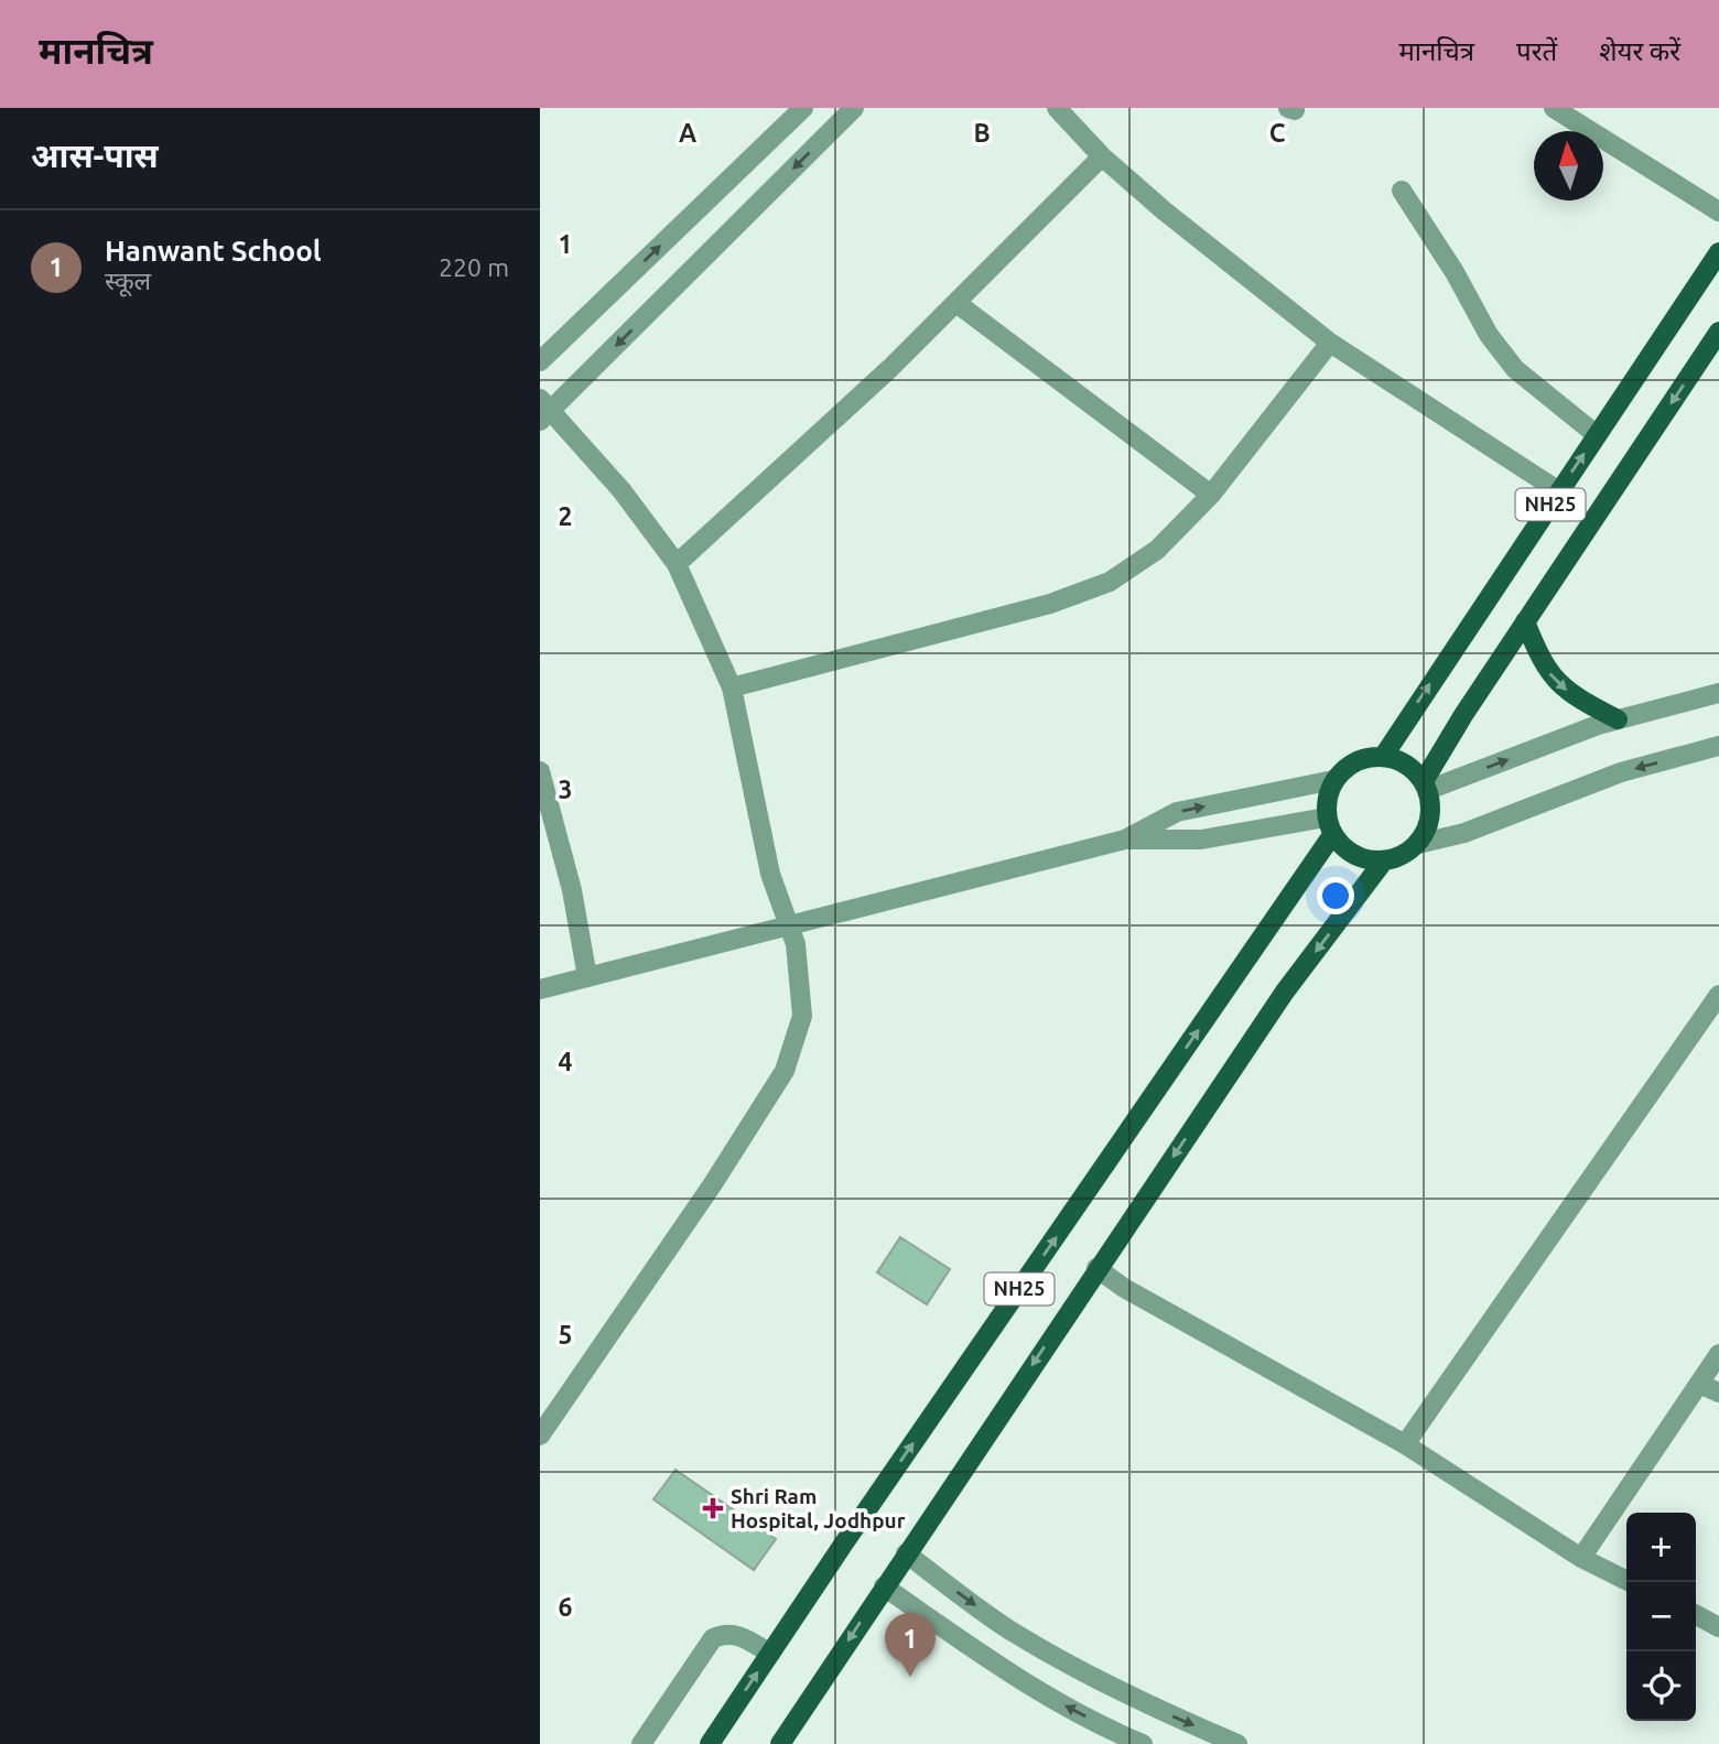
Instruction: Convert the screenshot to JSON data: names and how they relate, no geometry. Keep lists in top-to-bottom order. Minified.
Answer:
{"streets":{"main road":["NH25"]},"places":{"health":["Shri Ram Hospital, Jodhpur"]},"north":"top","page":{"header":"मानचित्र","nav":["मानचित्र","परतें","शेयर करें"],"heading":"आस-पास","list":[{"mark":"1","name":"Hanwant School","note":"स्कूल","value":"220 m"}],"map_buttons":["+","−"],"pins":"1"},"grid":{"columns":["A","B","C"],"rows":["1","2","3","4","5","6"]}}
